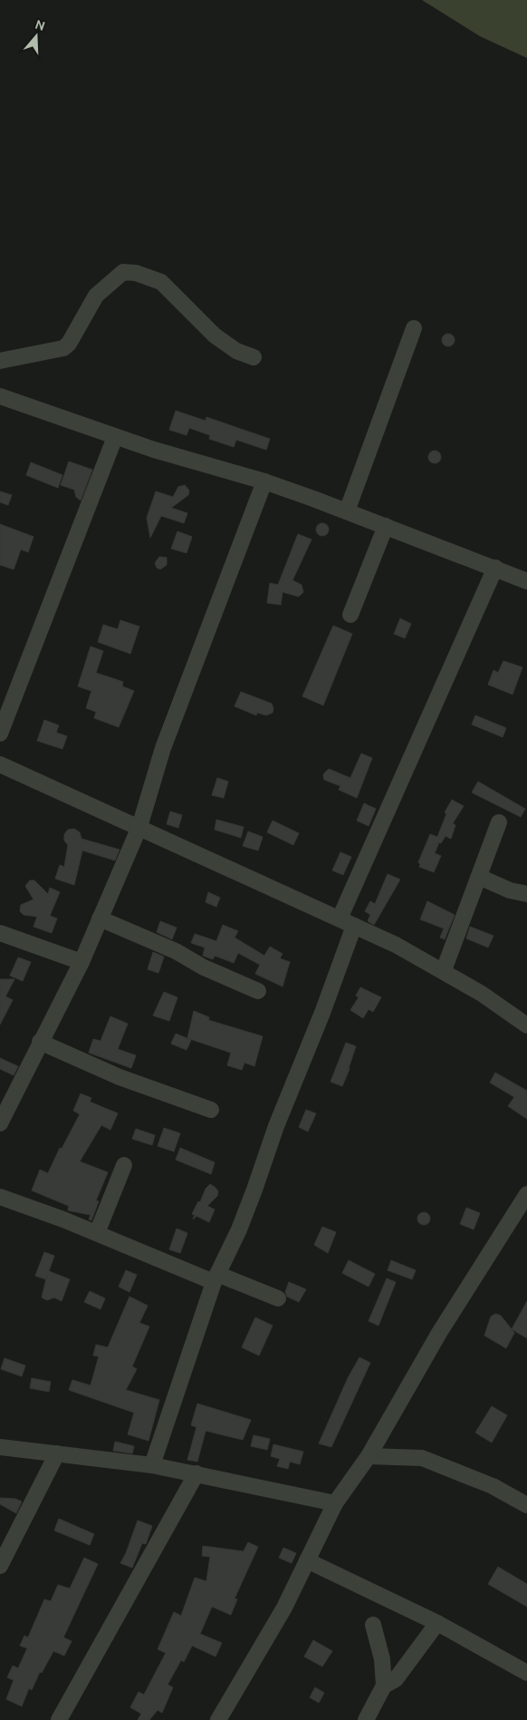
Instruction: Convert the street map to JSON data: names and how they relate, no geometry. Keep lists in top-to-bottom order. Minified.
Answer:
{"north":"top"}
